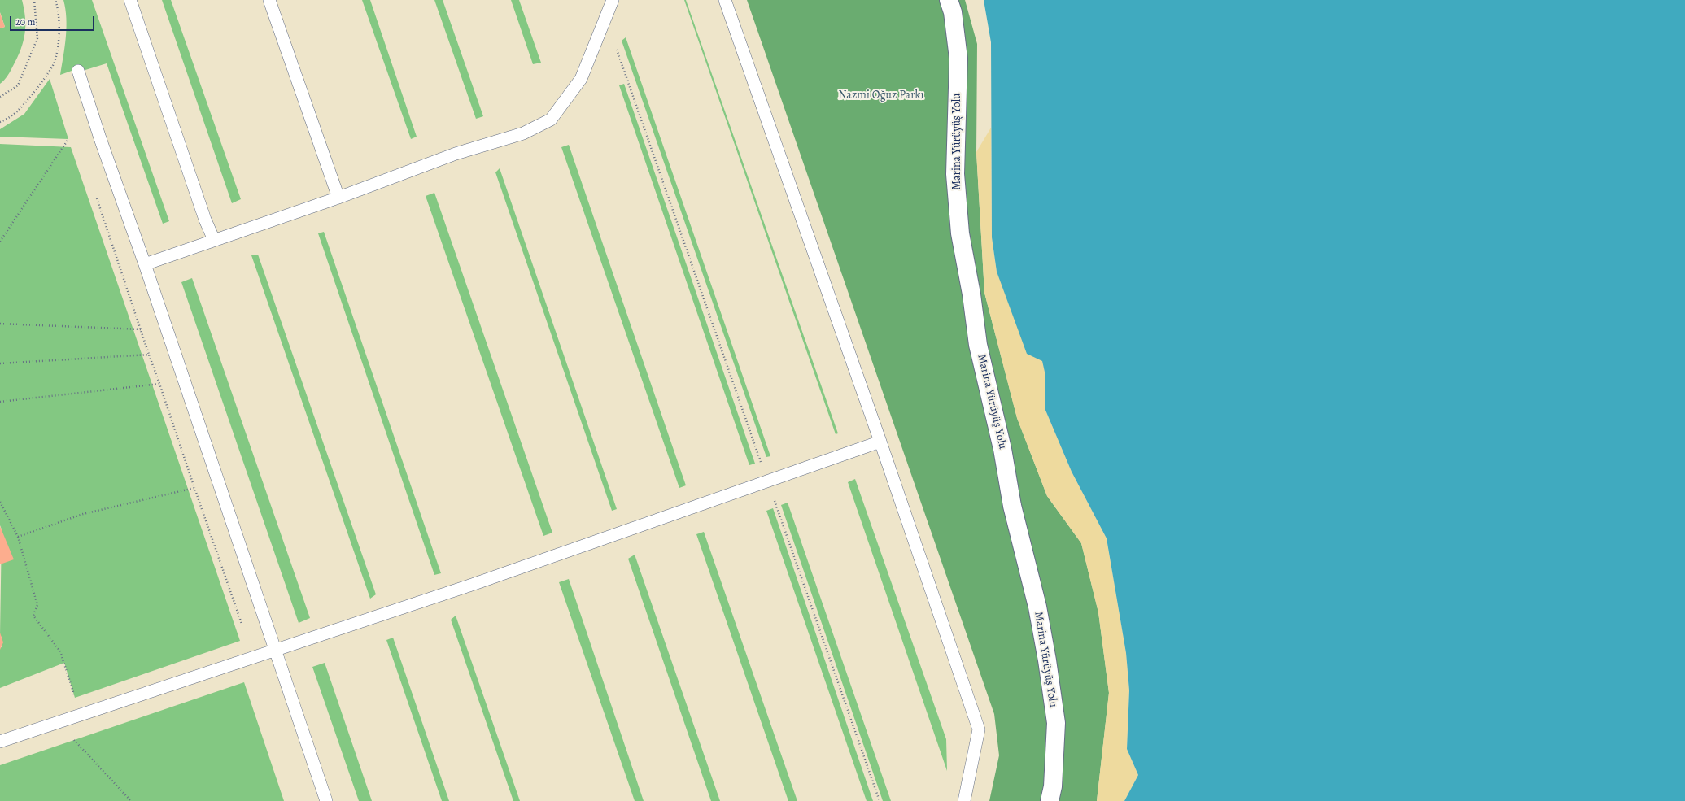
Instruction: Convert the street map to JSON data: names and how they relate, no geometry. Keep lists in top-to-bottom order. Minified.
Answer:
{"streets":{"street":["Marina Yürüyüş Yolu"]},"parks":["Nazmi Oğuz Parkı"],"scale_bar":"20 m"}
